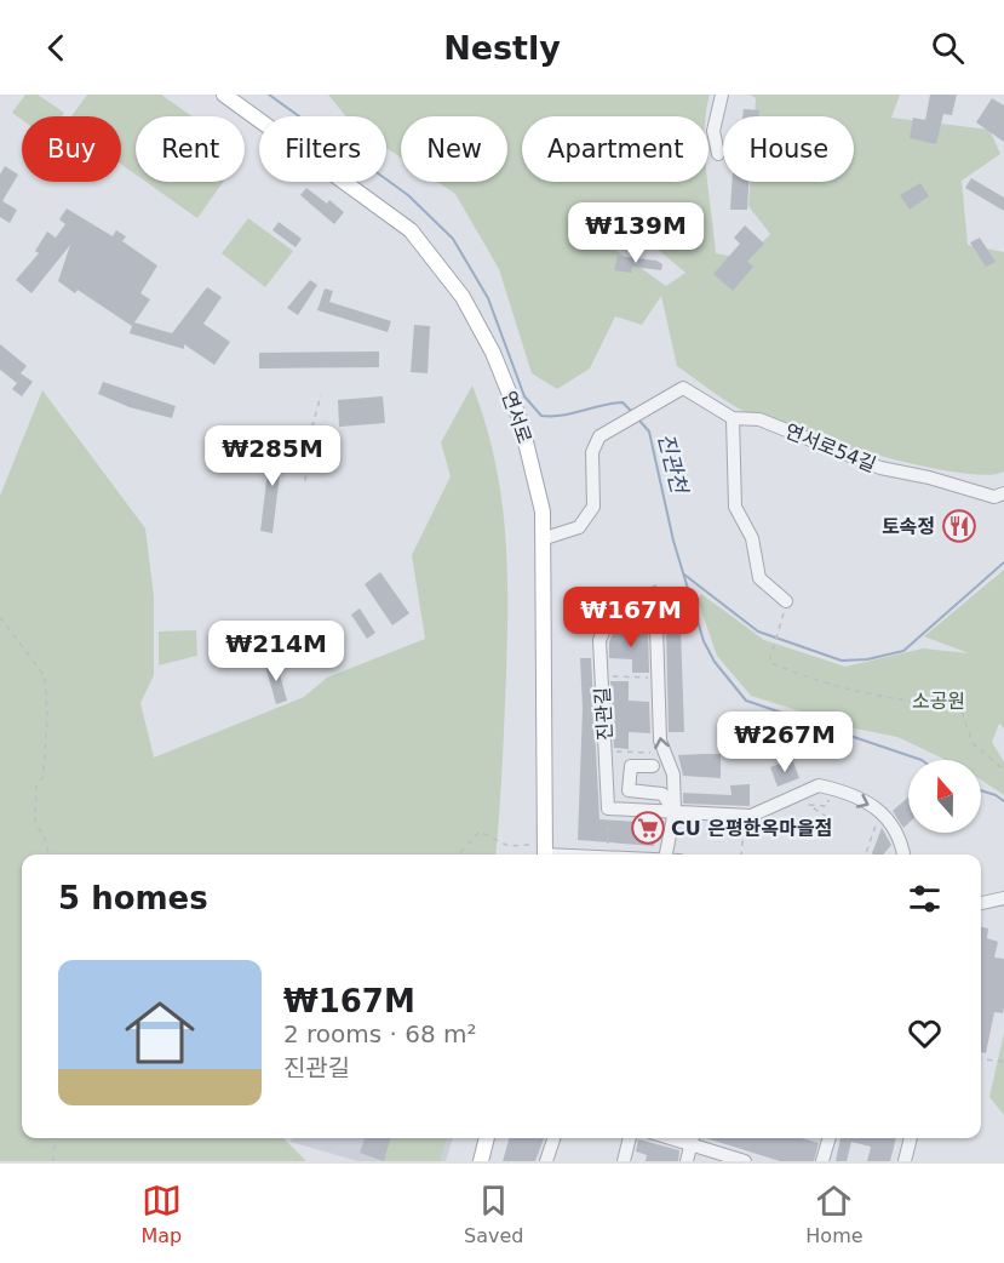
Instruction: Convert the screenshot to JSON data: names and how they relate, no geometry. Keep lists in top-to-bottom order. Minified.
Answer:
{"streets":{"main road":["연서로"],"street":["연서로54길","진관길"]},"crossings":[["연서로","연서로54길"]],"water":["진관천"],"parks":["소공원"],"places":{"restaurant":["토속정"],"supermarket":["CU 은평한옥마을점"]},"north":"top","page":{"header":"Nestly","chip":["Buy","Rent","Filters","New","Apartment","House"],"price":["₩139M","₩285M","₩167M","₩214M","₩267M"],"heading":"5 homes","list":[{"name":"₩167M","note":"2 rooms · 68 m² · 진관길"}],"tabs":["Map","Saved","Home"]}}
